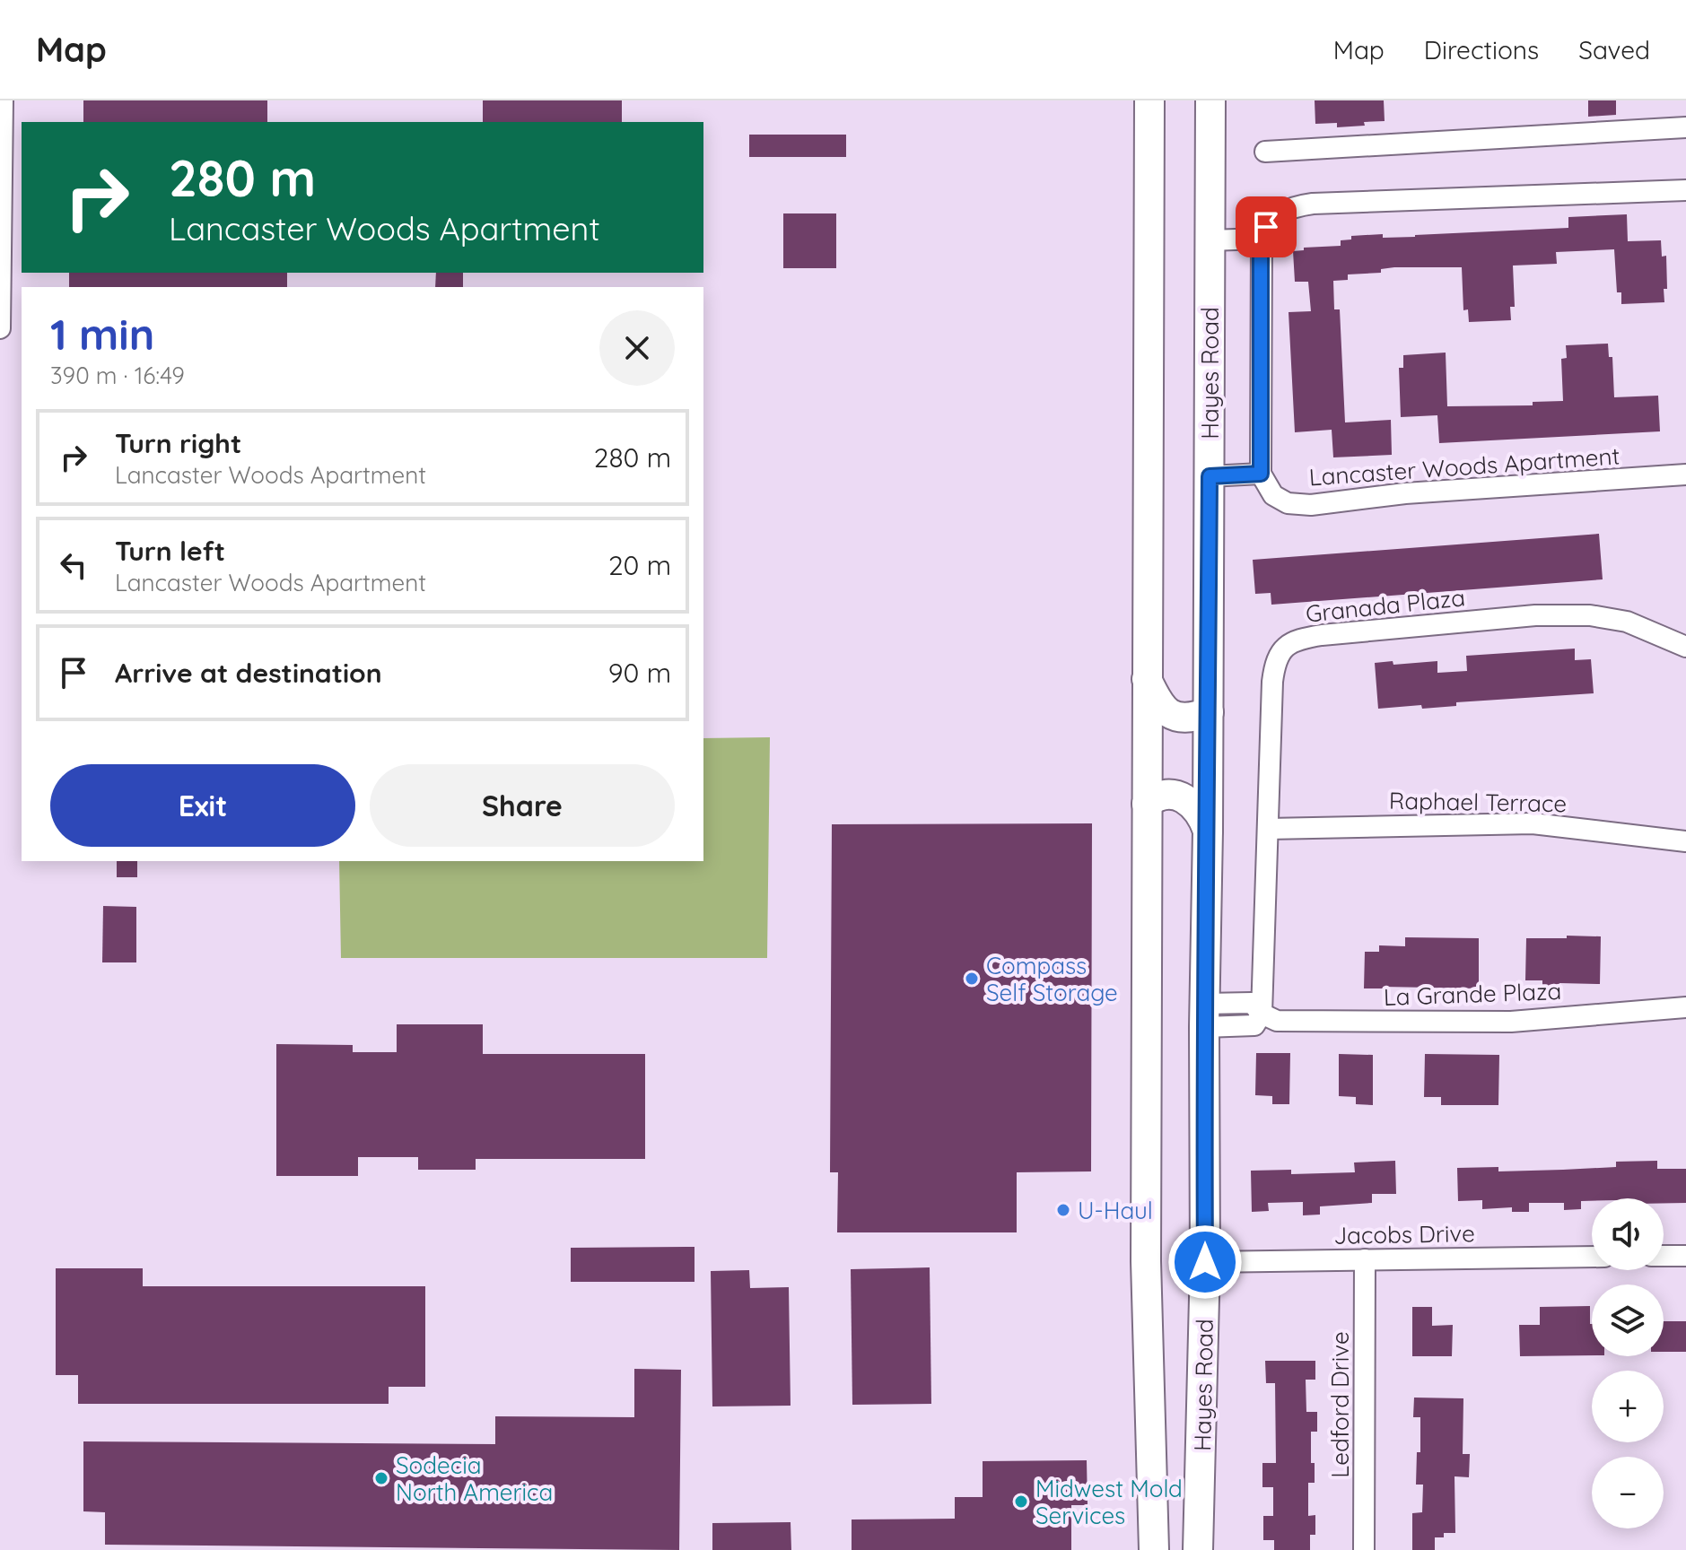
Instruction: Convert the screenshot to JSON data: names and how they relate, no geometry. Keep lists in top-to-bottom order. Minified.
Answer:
{"streets":{"street":["Hayes Road","Lancaster Woods Apartment","Granada Plaza","Raphael Terrace","La Grande Plaza","Jacobs Drive","Ledford Drive"]},"crossings":[["Hayes Road","Jacobs Drive"],["Granada Plaza","Raphael Terrace"],["Granada Plaza","La Grande Plaza"],["Jacobs Drive","Ledford Drive"]],"places":["Compass Self Storage","U-Haul","Sodecia North America","Midwest Mold Services"],"page":{"header":"Map","nav":["Map","Directions","Saved"],"turn":["280 m","Lancaster Woods Apartment"],"heading":["1 min","390 m · 16:49"],"list":[{"name":"Turn right","note":"Lancaster Woods Apartment","value":"280 m"},{"name":"Turn left","note":"Lancaster Woods Apartment","value":"20 m"},{"name":"Arrive at destination","value":"90 m"}],"buttons":["Exit","Share"],"map_buttons":["+","−"]}}
